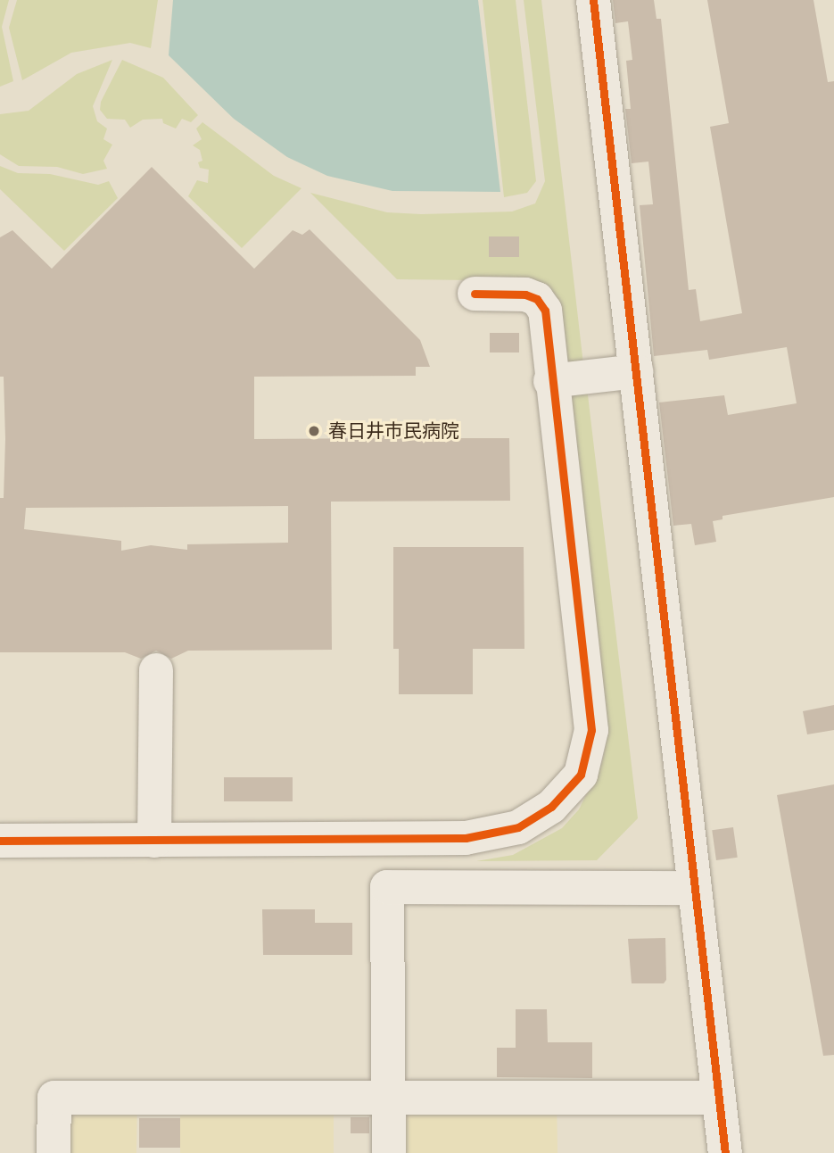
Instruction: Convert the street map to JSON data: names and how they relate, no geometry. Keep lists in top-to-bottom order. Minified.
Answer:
{"places":["春日井市民病院"]}
